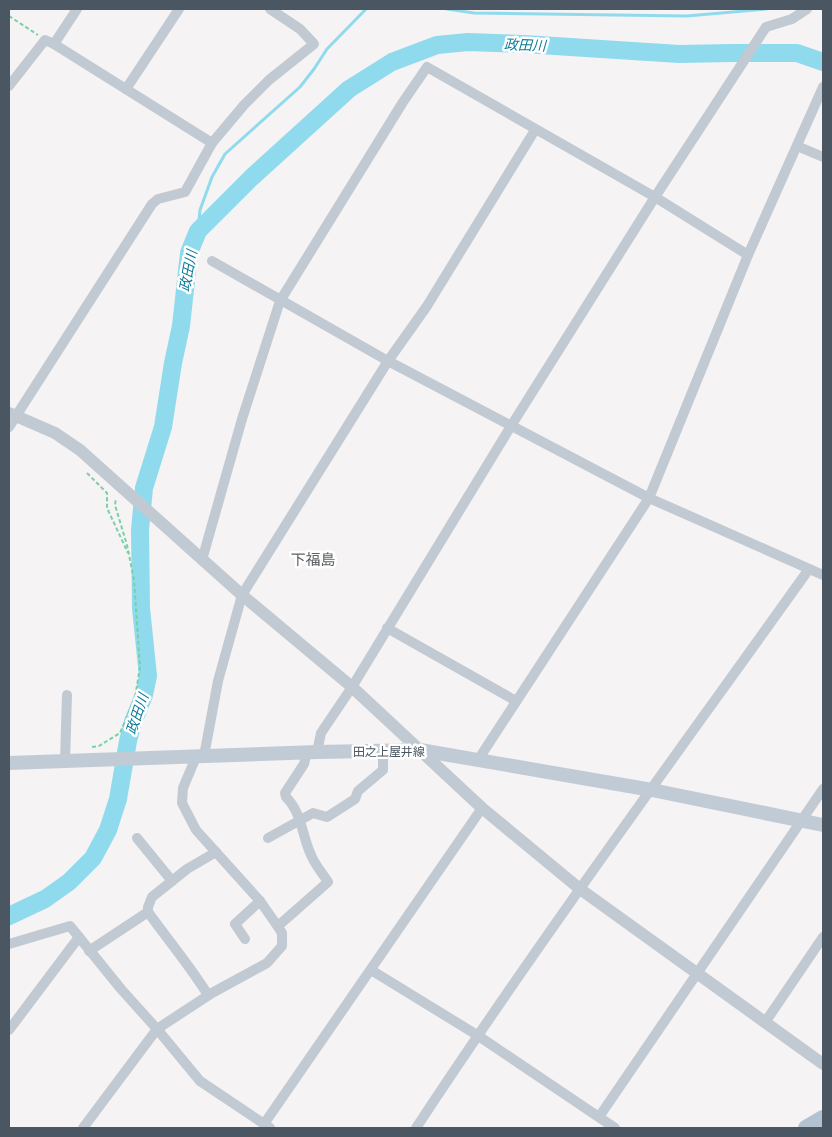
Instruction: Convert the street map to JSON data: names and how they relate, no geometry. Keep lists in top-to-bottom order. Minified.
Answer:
{"streets":{"main road":["田之上屋井線"]},"districts":["下福島"],"water":["政田川"]}
